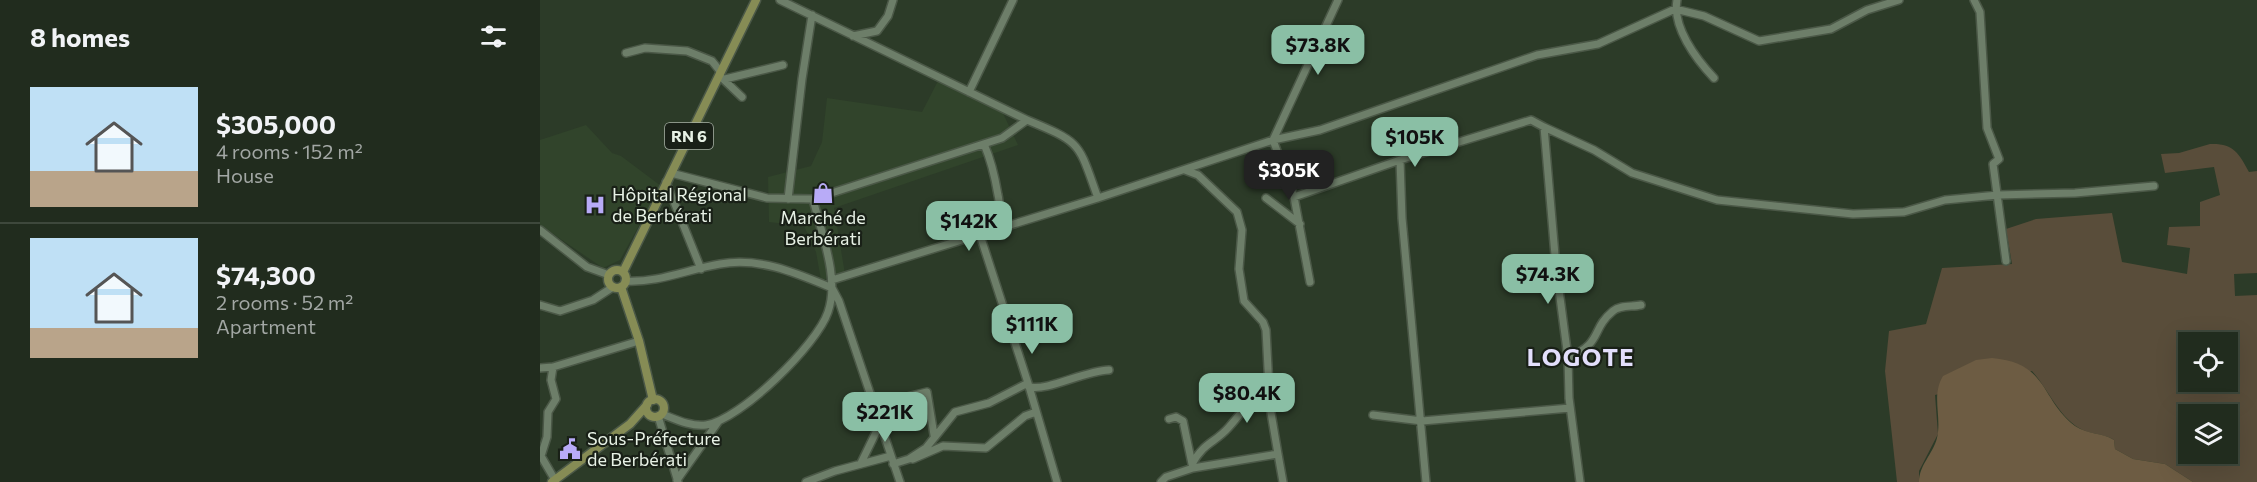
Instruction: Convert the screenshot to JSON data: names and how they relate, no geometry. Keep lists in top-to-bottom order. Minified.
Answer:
{"streets":{"main road":["RN 6"]},"districts":["LOGOTE"],"places":{"shop":["Marché de Berbérati"],"hospital":["Hôpital Régional de Berbérati"],"public building":["Sous-Préfecture de Berbérati"]},"page":{"heading":"8 homes","price":["$73.8K","$105K","$305K","$142K","$74.3K","$111K","$80.4K","$221K"],"list":[{"name":"$305,000","note":"4 rooms · 152 m² · House"},{"name":"$74,300","note":"2 rooms · 52 m² · Apartment"}]}}
